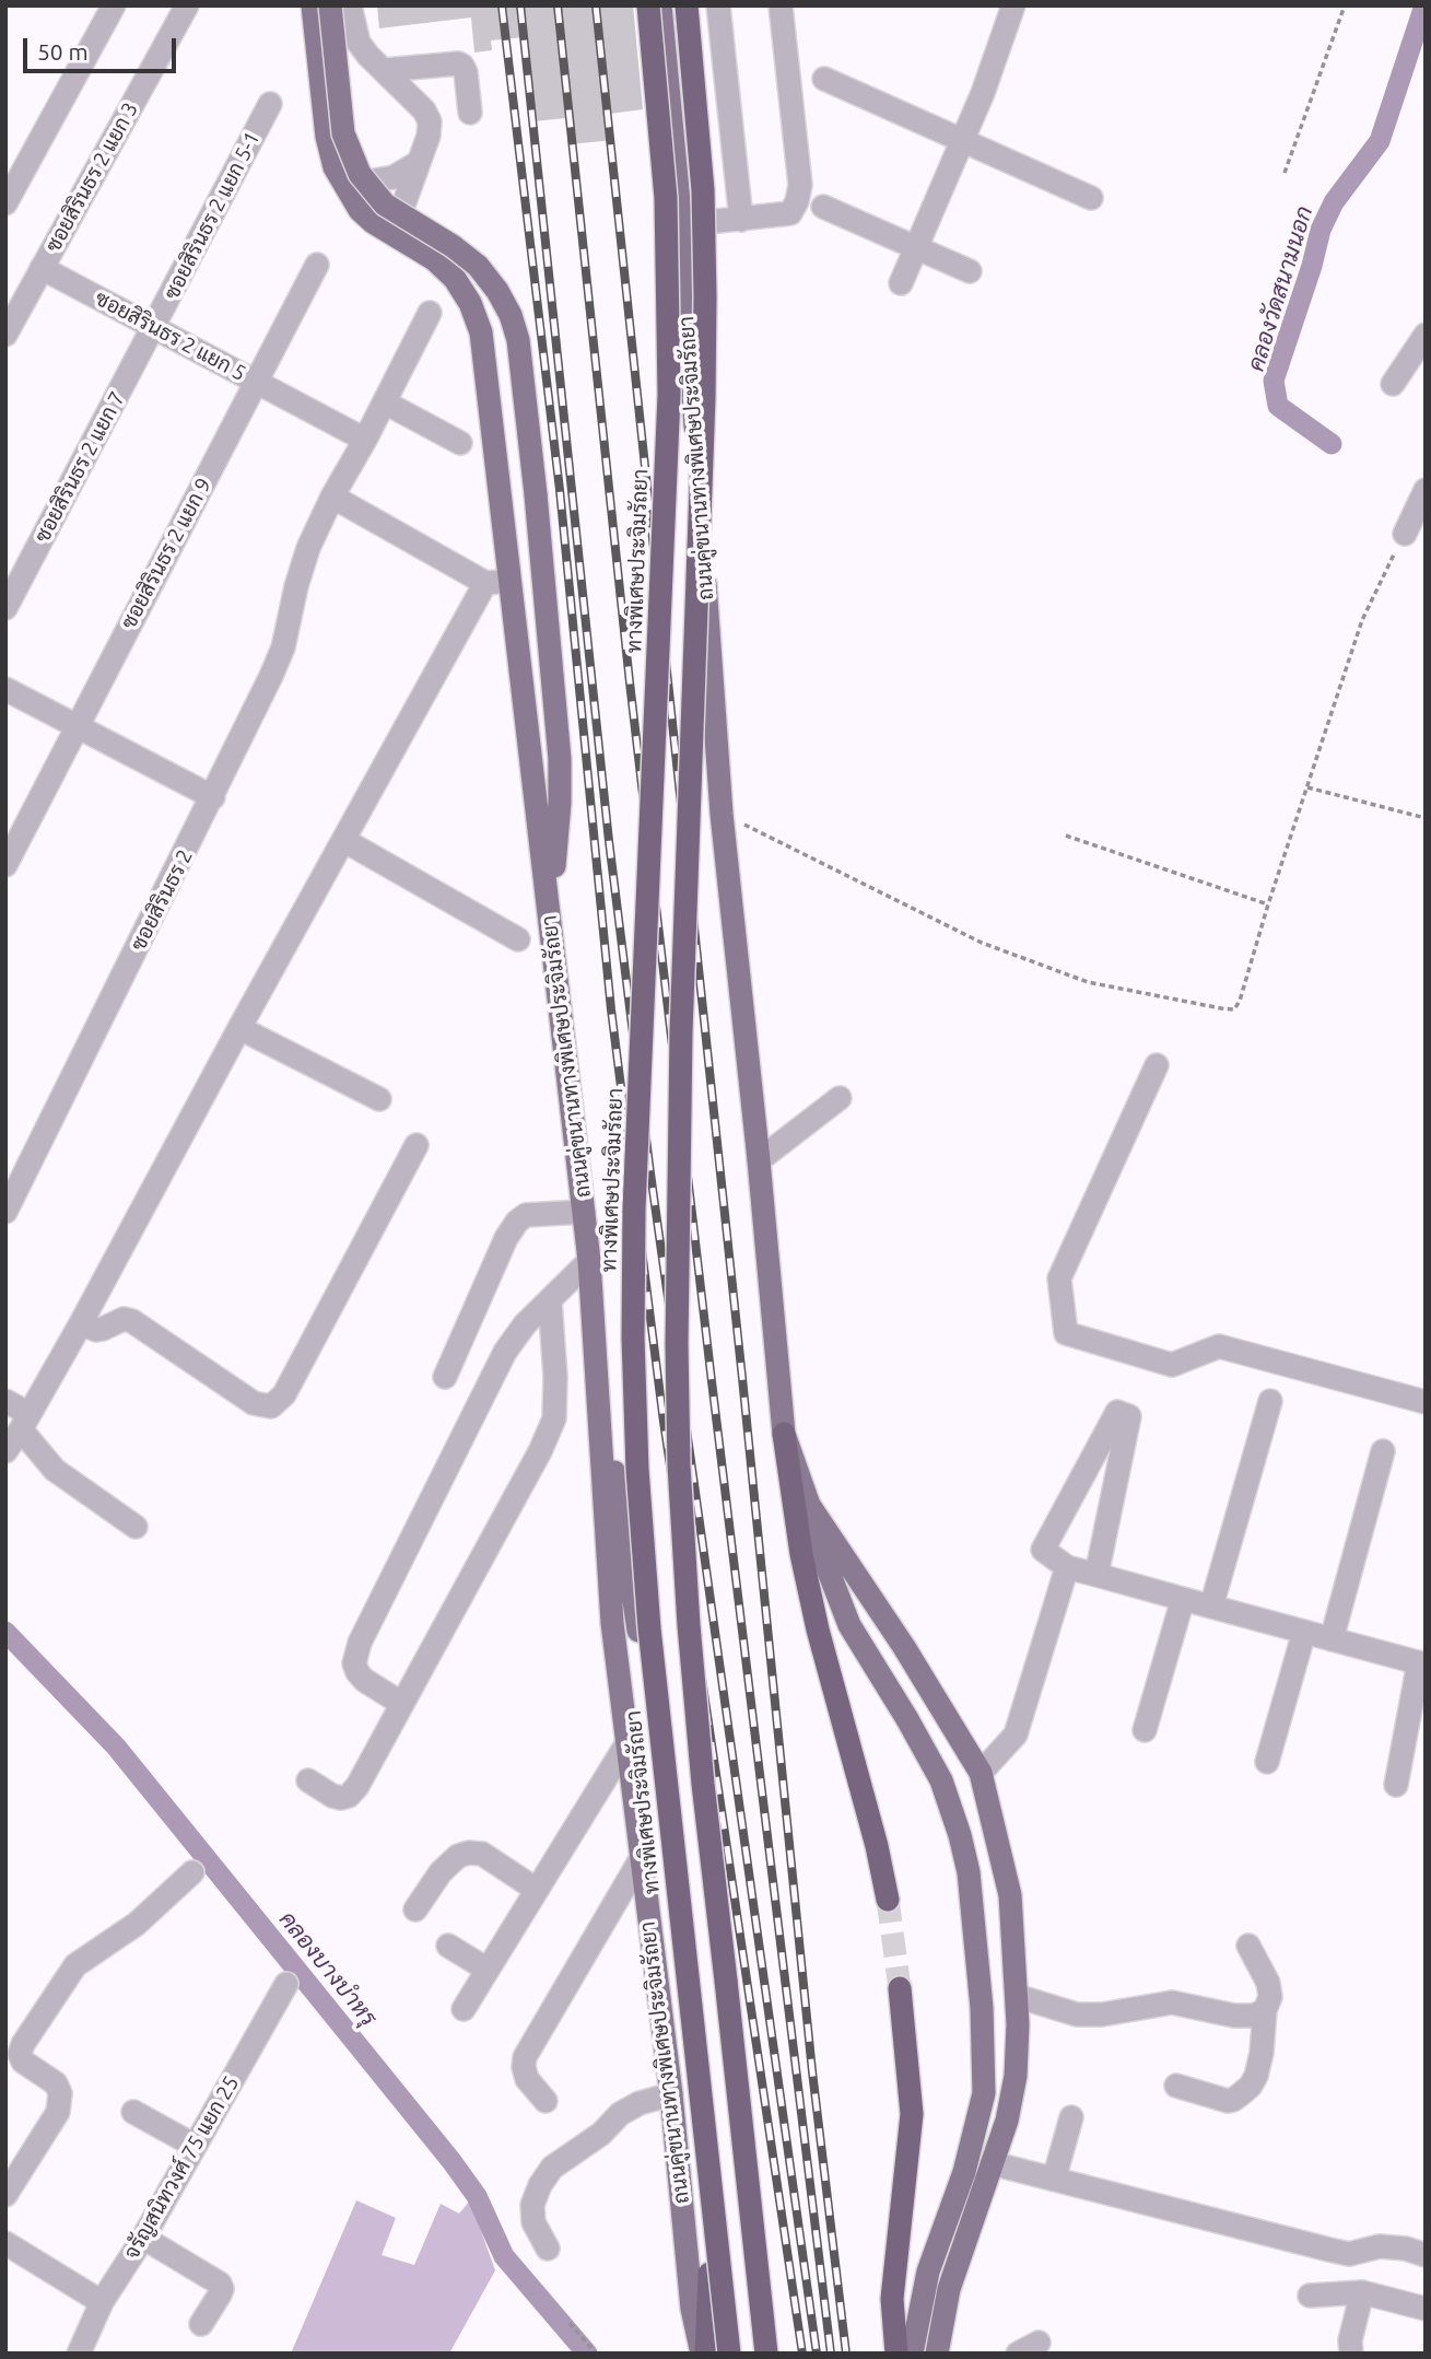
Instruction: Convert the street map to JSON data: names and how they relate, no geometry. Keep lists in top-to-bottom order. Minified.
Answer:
{"streets":{"highway":["ทางพิเศษประจิมรัถยา"],"main road":["ถนนคู่ขนานทางพิเศษประจิมรัถยา"],"street":["ซอยสิรินธร 2 แยก 3","ซอยสิรินธร 2 แยก 5-1","ซอยสิรินธร 2 แยก 5","ซอยสิรินธร 2 แยก 7","ซอยสิรินธร 2 แยก 9","ซอยสิรินธร 2","จรัญสนิทวงศ์ 75 แยก 25"]},"crossings":[["ซอยสิรินธร 2 แยก 3","ซอยสิรินธร 2 แยก 5"],["ซอยสิรินธร 2 แยก 5-1","ซอยสิรินธร 2 แยก 5"],["ซอยสิรินธร 2 แยก 5-1","ซอยสิรินธร 2 แยก 7"],["ซอยสิรินธร 2 แยก 5","ซอยสิรินธร 2 แยก 7"],["ซอยสิรินธร 2 แยก 5","ซอยสิรินธร 2 แยก 9"],["ซอยสิรินธร 2 แยก 5","ซอยสิรินธร 2"]],"water":["คลองวัดสนามนอก","คลองบางบำหรุ"],"scale_bar":"50 m"}
